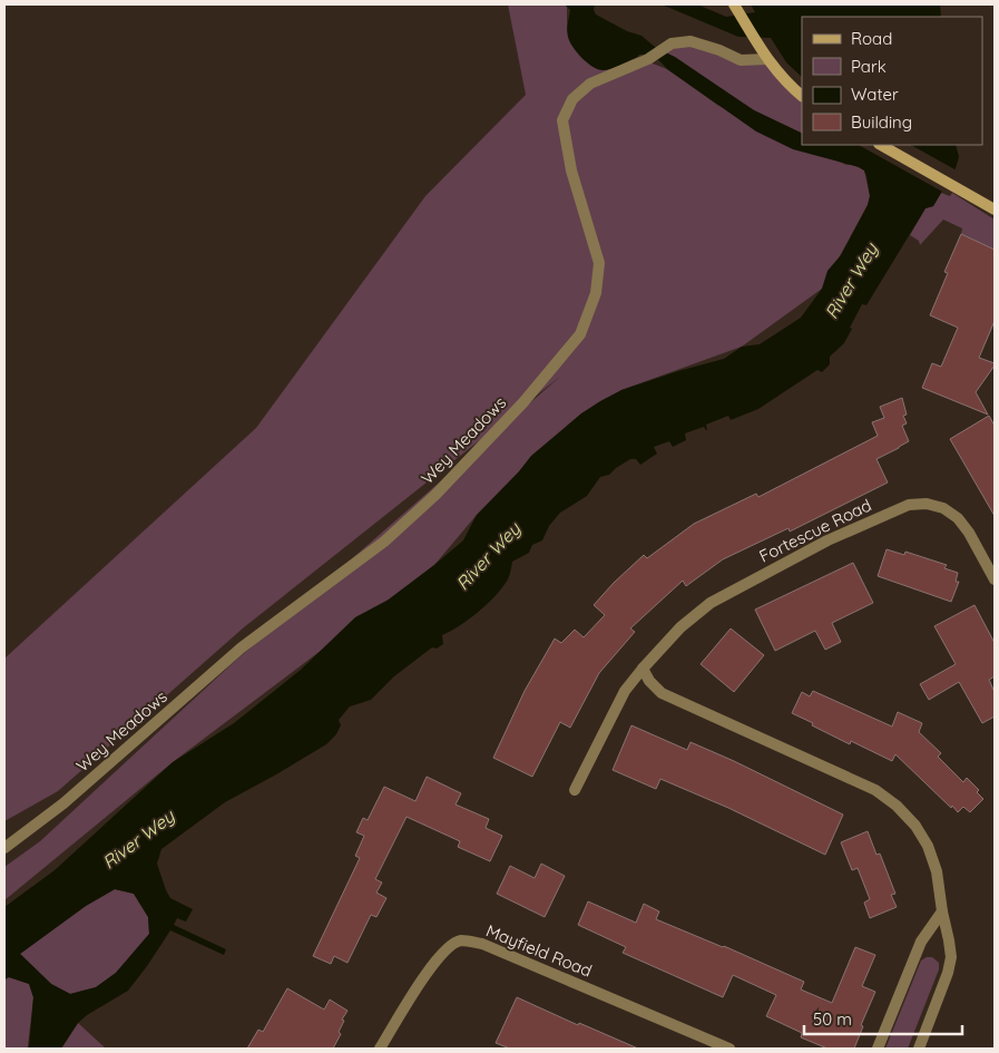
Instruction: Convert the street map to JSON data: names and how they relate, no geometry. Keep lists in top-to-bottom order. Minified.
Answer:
{"streets":{"street":["Wey Meadows","Fortescue Road","Mayfield Road"]},"water":["River Wey"],"legend":["Road","Park","Water","Building"],"scale_bar":"50 m"}
